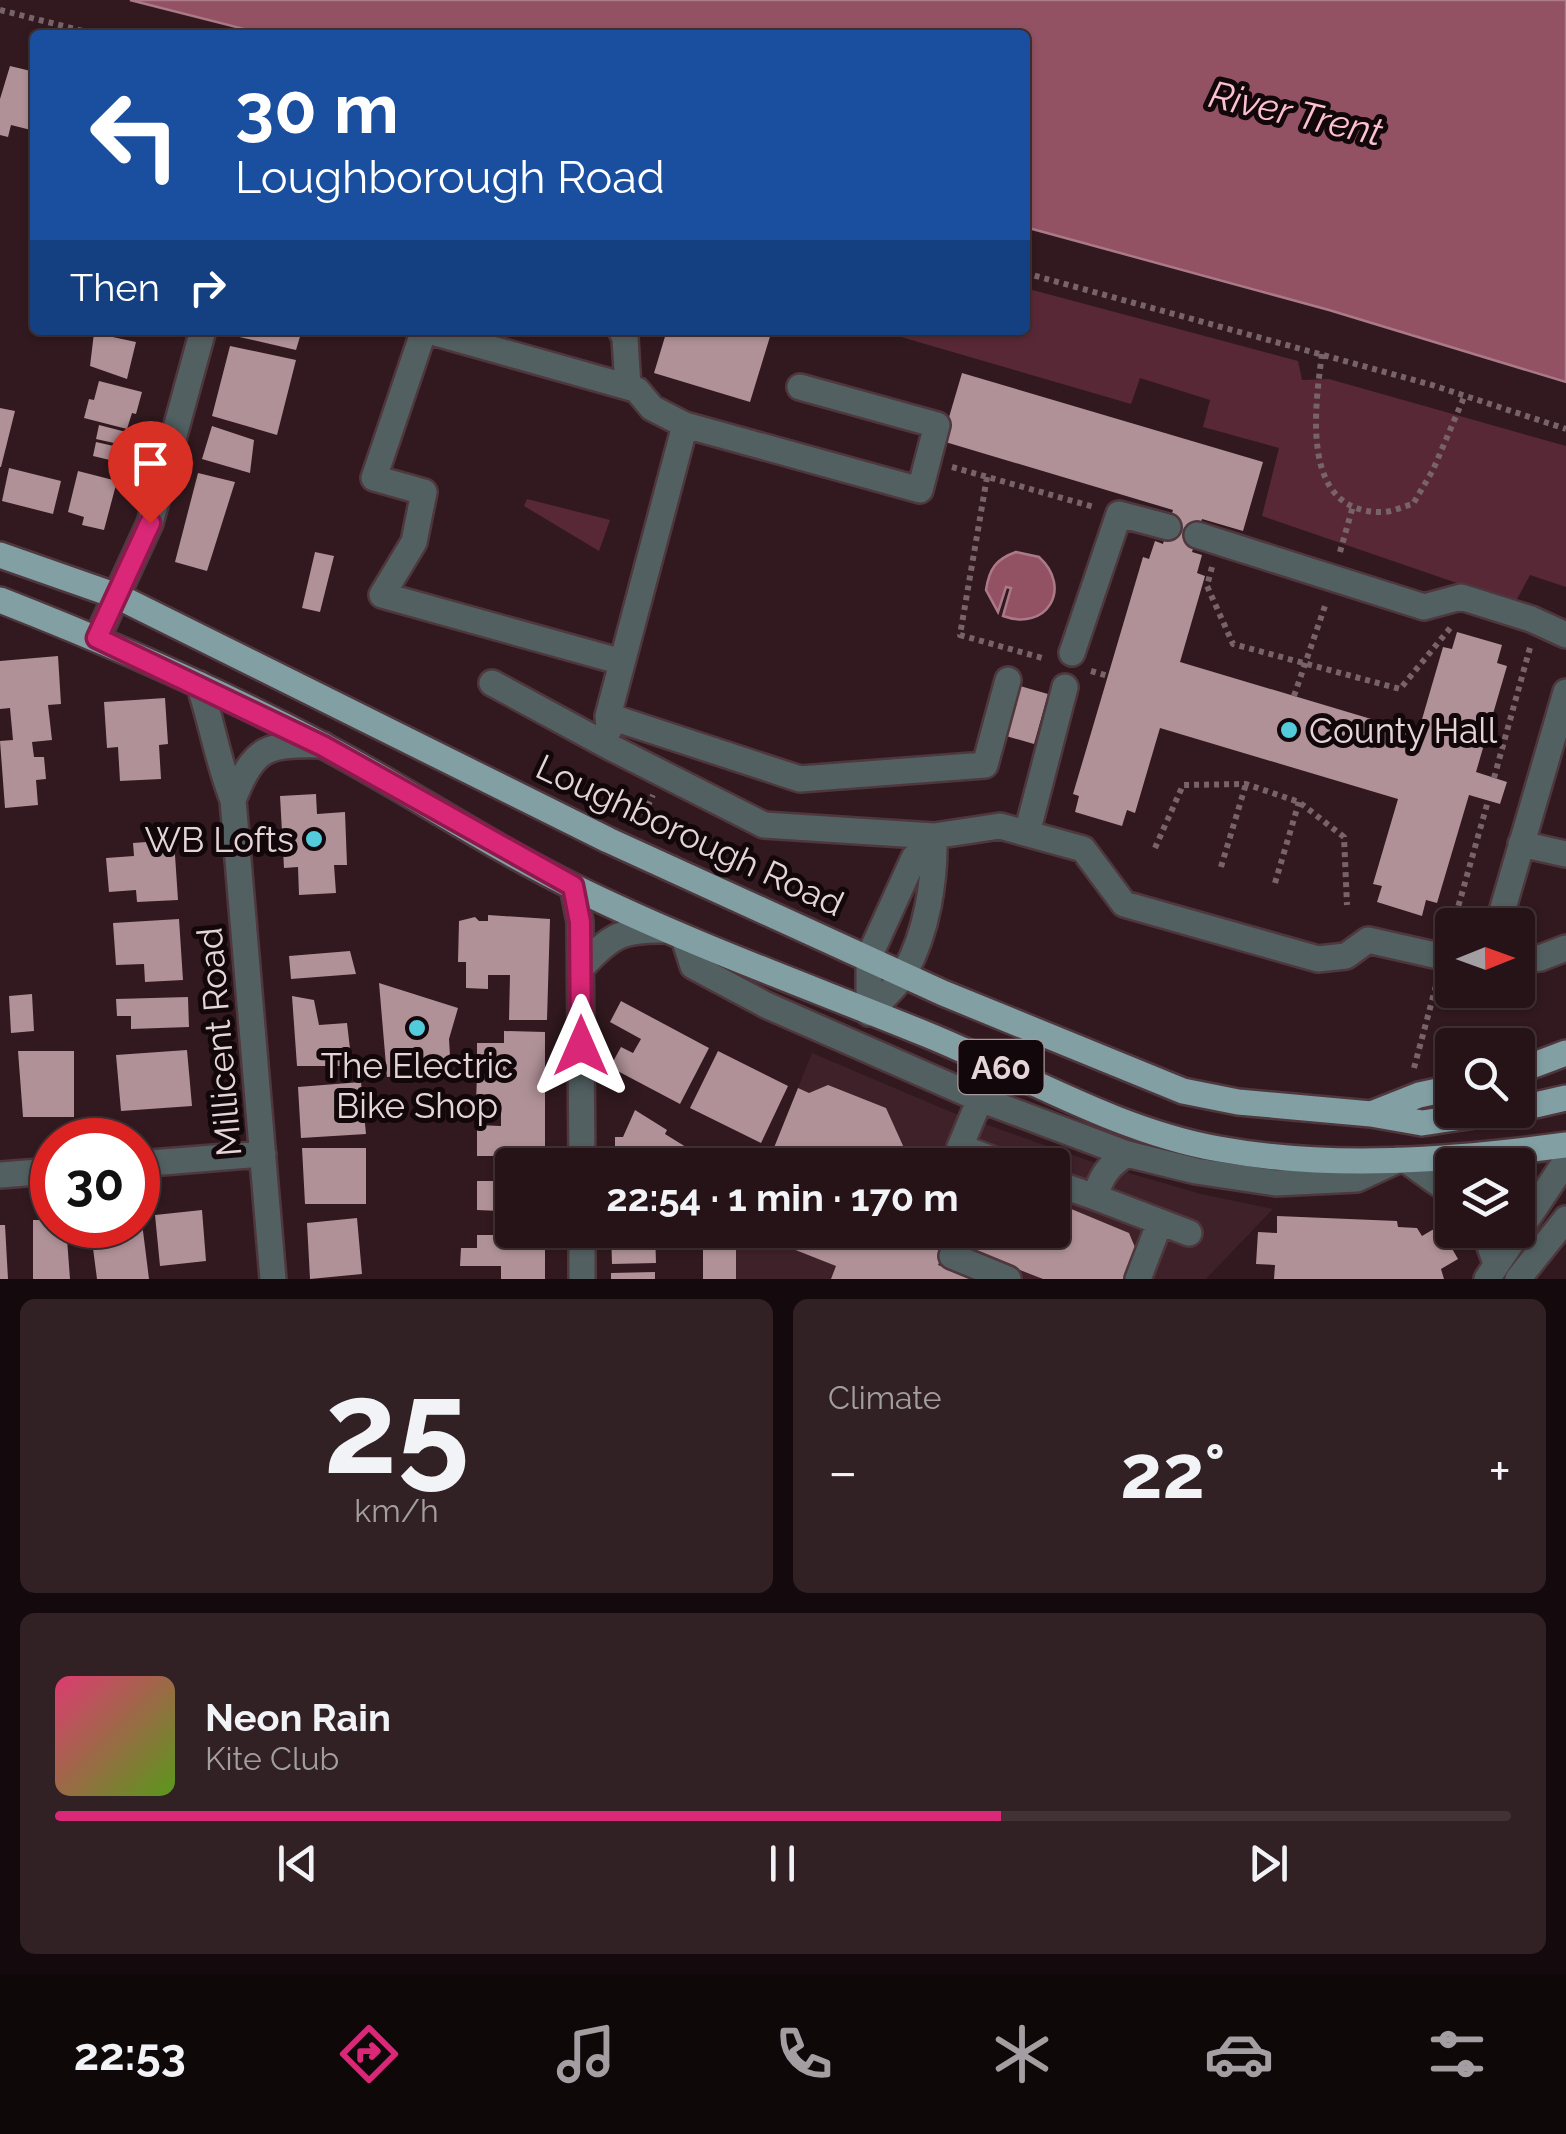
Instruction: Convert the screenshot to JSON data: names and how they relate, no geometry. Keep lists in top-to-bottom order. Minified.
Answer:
{"streets":{"main road":["Loughborough Road","A60"],"street":["Millicent Road"]},"crossings":[["Millicent Road","A60"]],"water":["River Trent"],"places":["County Hall","WB Lofts","The Electric Bike Shop"],"north":"right","page":{"turn":["30 m","Loughborough Road"],"then":"Then","limit":"30","trip":"22:54 · 1 min · 170 m","tile":[["25","km/h"],"Climate"],"heat":["−","22°","+"],"song":["Neon Rain","Kite Club"],"tabs":"22:53"}}
